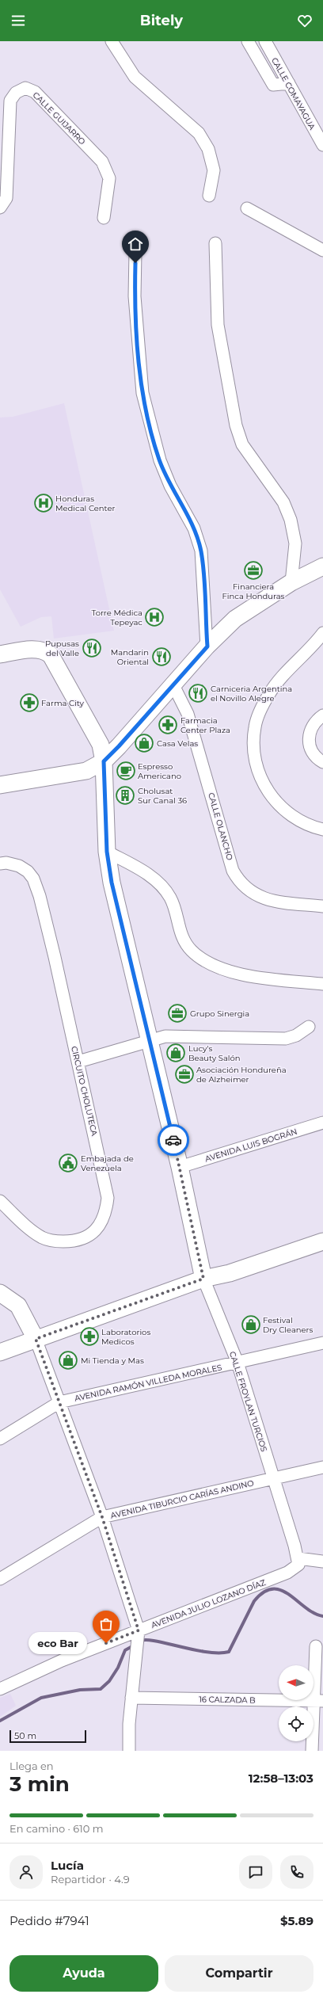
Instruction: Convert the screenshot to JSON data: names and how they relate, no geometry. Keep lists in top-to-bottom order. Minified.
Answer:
{"streets":{"street":["CALLE COMAYAGUA","CALLE GUIJARRO","CALLE OLANCHO","CIRCUITO CHOLUTECA","AVENIDA LUIS BOGRÁN","AVENIDA RAMÓN VILLEDA MORALES","CALLE FROYLAN TURCIOS","AVENIDA TIBURCIO CARÍAS ANDINO","AVENIDA JULIO LOZANO DÍAZ","16 CALZADA B"]},"crossings":[["AVENIDA LUIS BOGRÁN","CALLE FROYLAN TURCIOS"],["AVENIDA RAMÓN VILLEDA MORALES","CALLE FROYLAN TURCIOS"],["CALLE FROYLAN TURCIOS","AVENIDA TIBURCIO CARÍAS ANDINO"],["CALLE FROYLAN TURCIOS","AVENIDA JULIO LOZANO DÍAZ"]],"places":{"hospital":["Honduras Medical Center","Torre Médica Tepeyac"],"office":["Financiera Finca Honduras","Grupo Sinergia","Asociación Hondureña de Alzheimer"],"restaurant":["Pupusas del Valle","Mandarin Oriental","Carniceria Argentina el Novillo Alegre"],"pharmacy":["Farma City","Farmacia Center Plaza","Laboratorios Medicos"],"shop":["Casa Velas","Lucy's Beauty Salón","Festival Dry Cleaners","Mi Tienda y Mas"],"cafe":["Espresso Americano"],"building":["Cholusat Sur Canal 36"],"public building":["Embajada de Venezuela"],"other":["eco Bar"]},"scale_bar":"50 m","north":"left","page":{"header":"Bitely","bubble":"eco Bar","scale":"50 m","heading":["3 min","Llega en","12:58–13:03"],"panel":["Lucía","Repartidor · 4.9","Pedido #7941","$5.89"],"bar":"En camino · 610 m","buttons":["Ayuda","Compartir"]}}
